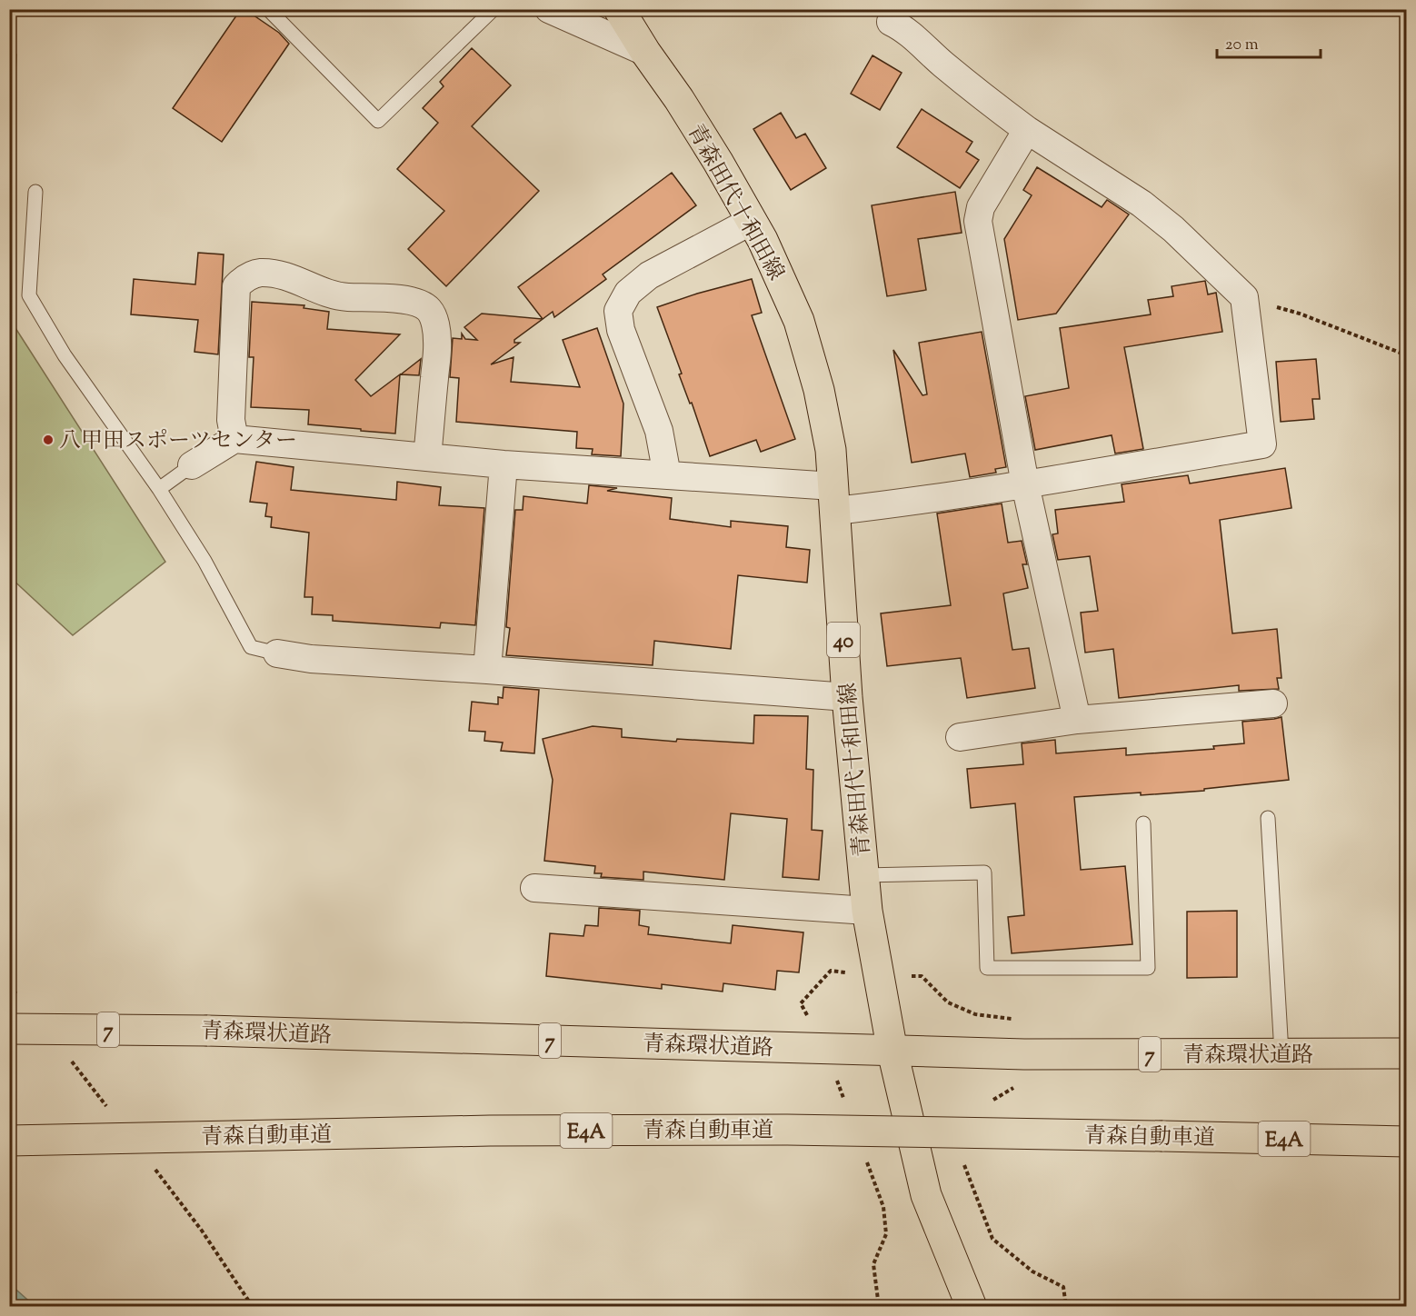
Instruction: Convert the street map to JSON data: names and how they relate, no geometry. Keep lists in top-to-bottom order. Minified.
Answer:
{"streets":{"main road":["青森田代十和田線","40","7","青森環状道路","青森自動車道","E4A"]},"crossings":[["青森田代十和田線","青森環状道路"]],"places":["八甲田スポーツセンター"],"scale_bar":"20 m"}
